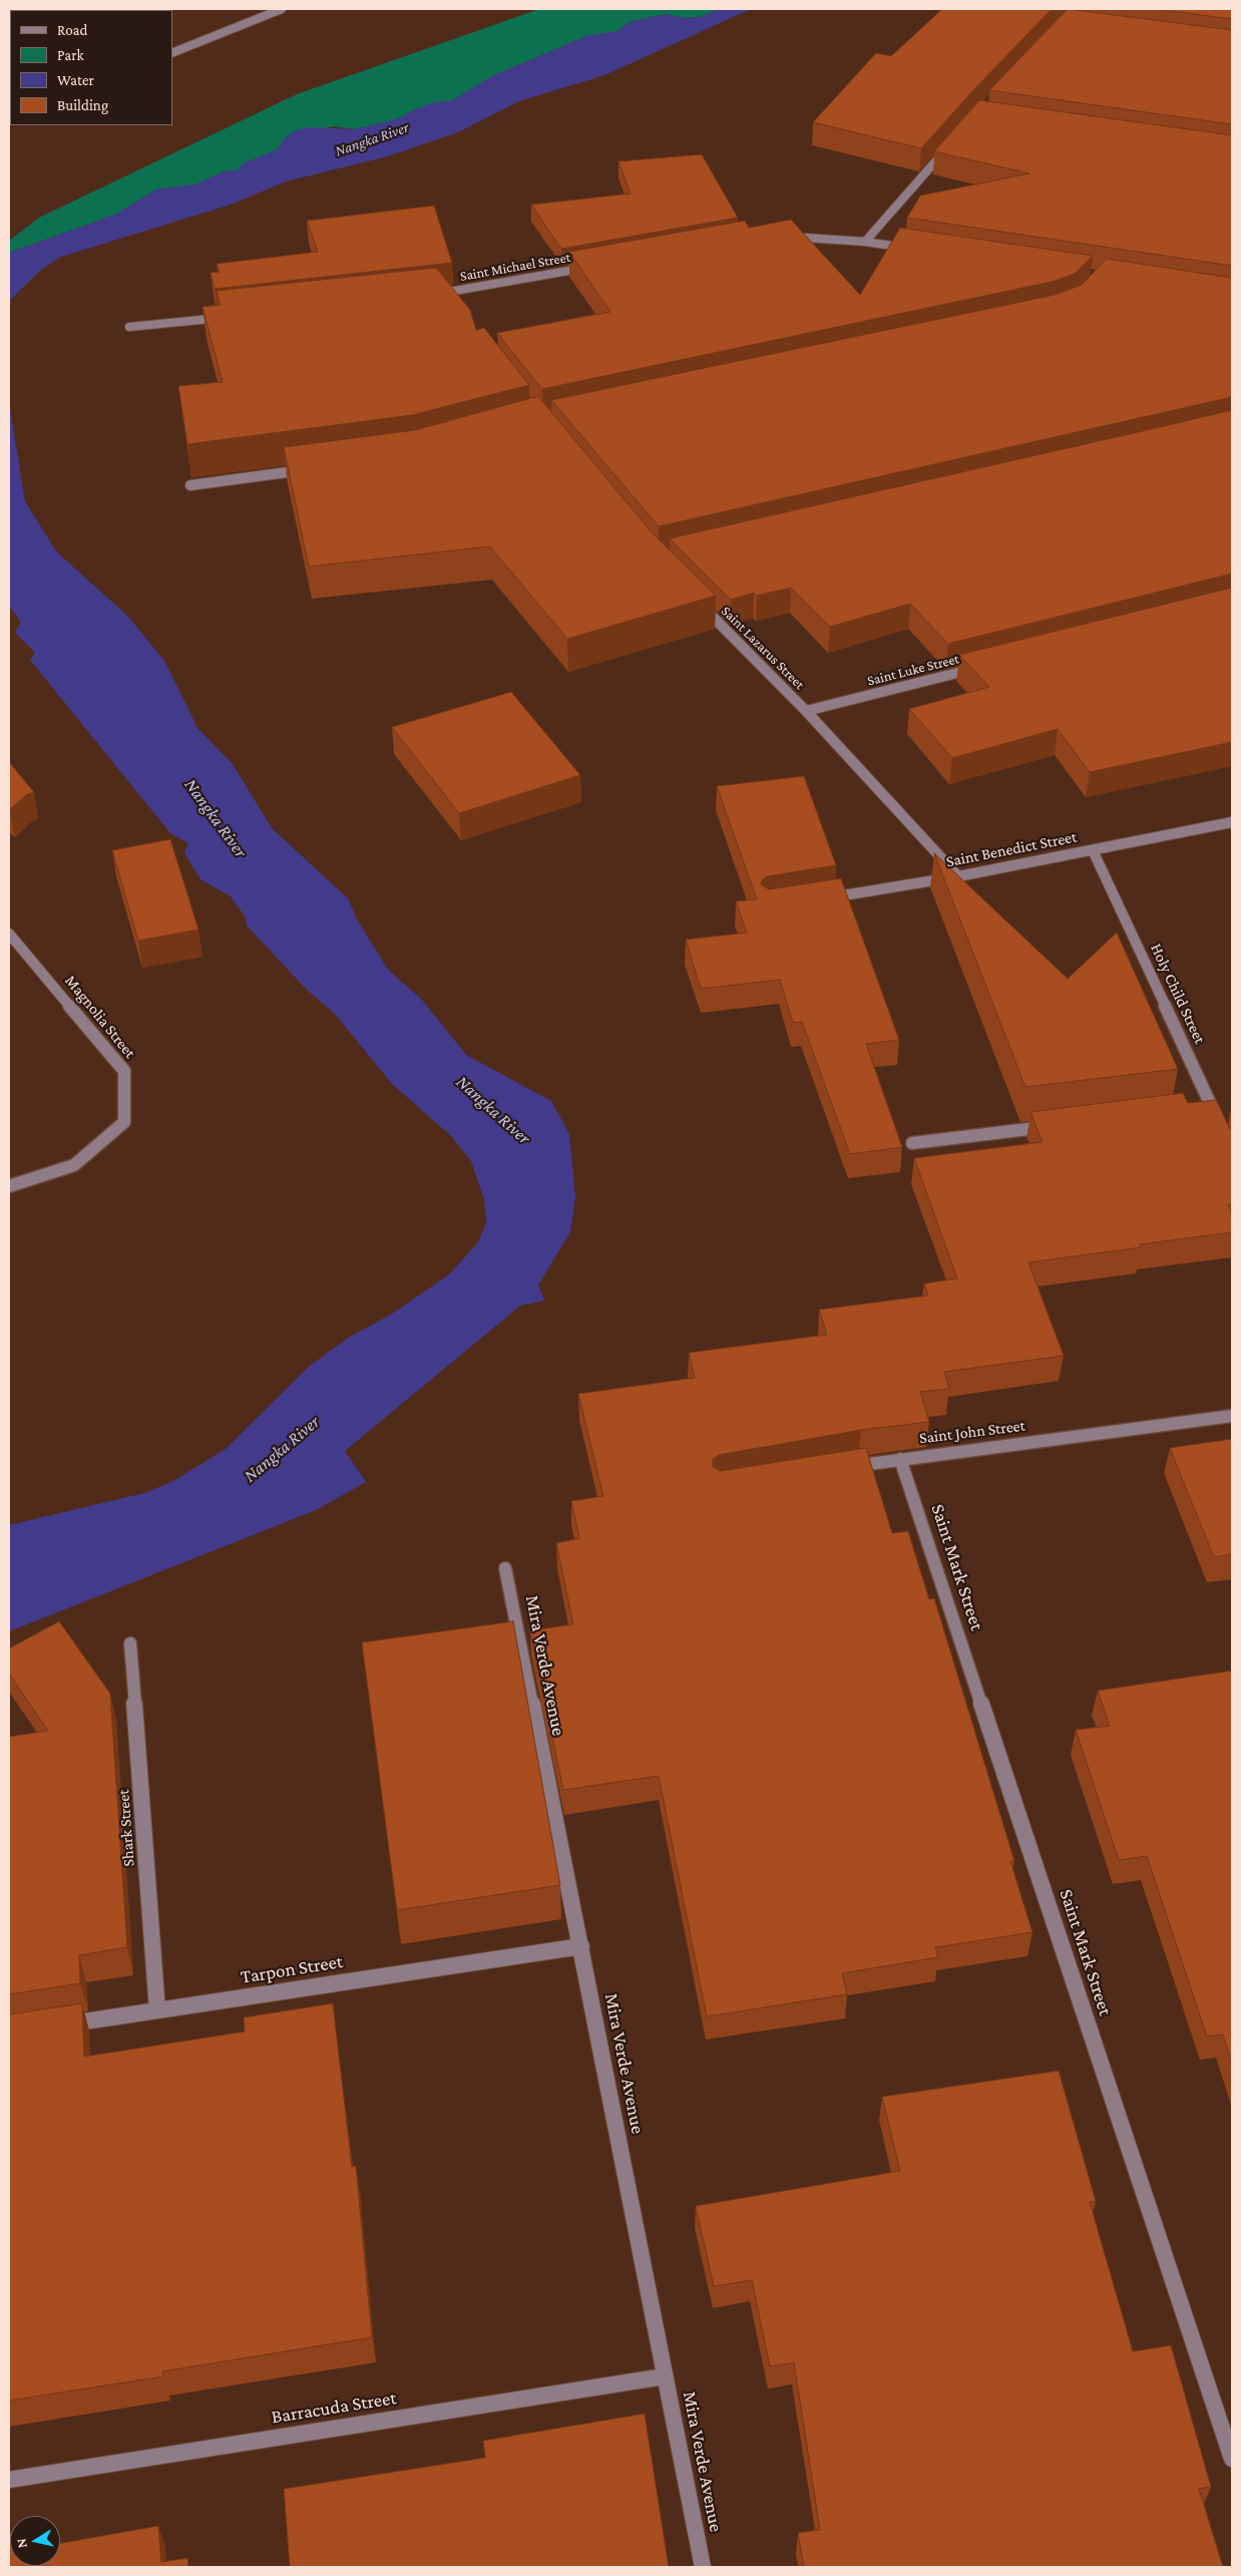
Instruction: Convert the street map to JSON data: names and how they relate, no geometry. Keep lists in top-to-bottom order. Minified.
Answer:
{"streets":{"street":["Saint Michael Street","Saint Lazarus Street","Saint Luke Street","Saint Benedict Street","Holy Child Street","Magnolia Street","Saint John Street","Saint Mark Street","Mira Verde Avenue","Shark Street","Tarpon Street","Barracuda Street"]},"crossings":[["Saint Lazarus Street","Saint Luke Street"],["Saint Lazarus Street","Saint Benedict Street"],["Saint Benedict Street","Holy Child Street"],["Saint John Street","Saint Mark Street"],["Mira Verde Avenue","Tarpon Street"],["Mira Verde Avenue","Barracuda Street"],["Shark Street","Tarpon Street"]],"water":["Nangka River"],"legend":["Road","Park","Water","Building"],"north":"left"}
